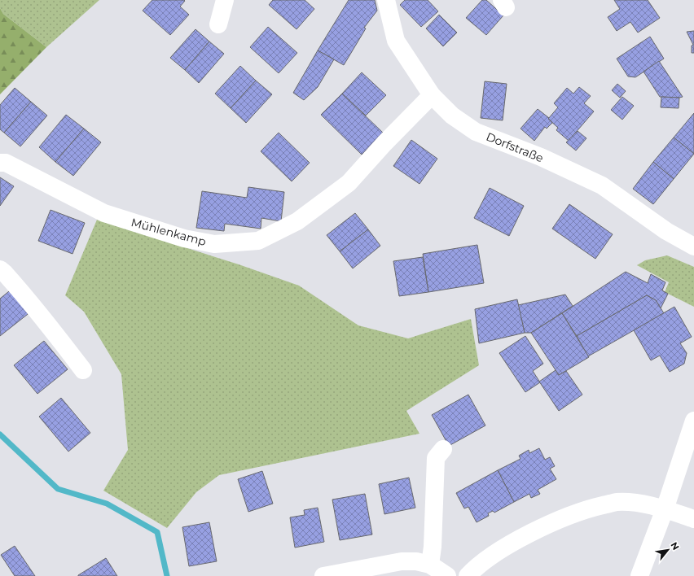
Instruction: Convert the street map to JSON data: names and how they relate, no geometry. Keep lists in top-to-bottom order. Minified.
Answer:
{"streets":{"street":["Dorfstraße","Mühlenkamp"]},"crossings":[["Dorfstraße","Mühlenkamp"]],"north":"top right"}
